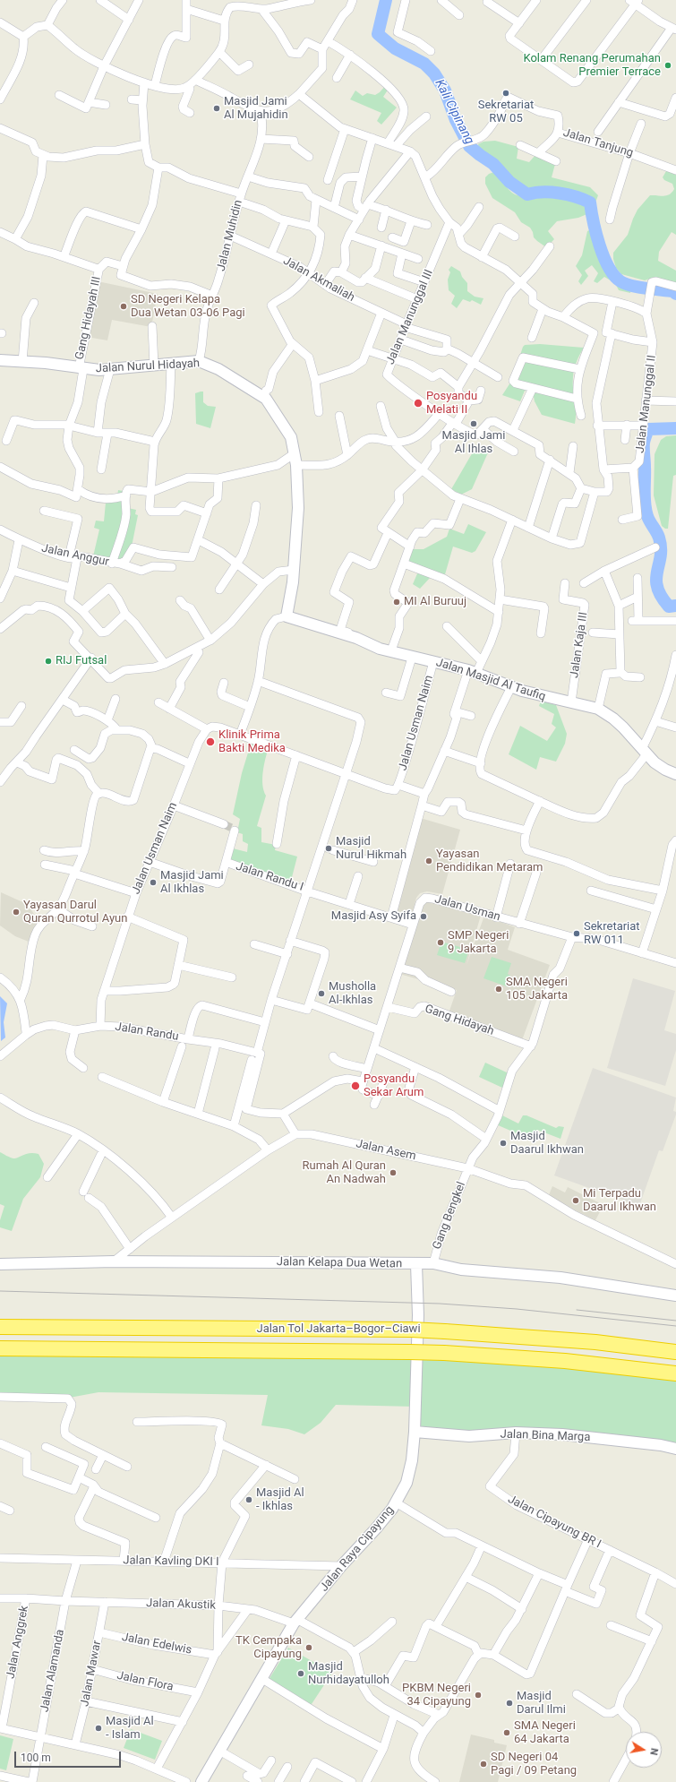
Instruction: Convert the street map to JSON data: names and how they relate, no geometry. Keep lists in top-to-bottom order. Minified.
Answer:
{"streets":{"highway":["Jalan Tol Jakarta–Bogor–Ciawi"],"street":["Jalan Tanjung","Jalan Muhidin","Jalan Akmaliah","Jalan Manunggal III","Gang Hidayah III","Jalan Nurul Hidayah","Jalan Manunggal II","Jalan Anggur","Jalan Kaja III","Jalan Masjid Al Taufiq","Jalan Usman Naim","Jalan Randu I","Jalan Usman","Gang Hidayah","Jalan Randu","Jalan Asem","Gang Bengkel","Jalan Kelapa Dua Wetan","Jalan Bina Marga","Jalan Cipayung BR I","Jalan Raya Cipayung","Jalan Kavling DKI I","Jalan Akustik","Jalan Anggrek","Jalan Edelwis","Jalan Alamanda","Jalan Mawar","Jalan Flora"]},"crossings":[["Jalan Muhidin","Jalan Akmaliah"],["Jalan Muhidin","Jalan Nurul Hidayah"],["Jalan Akmaliah","Jalan Manunggal III"],["Gang Hidayah III","Jalan Nurul Hidayah"],["Jalan Nurul Hidayah","Jalan Masjid Al Taufiq"],["Jalan Kaja III","Jalan Masjid Al Taufiq"],["Jalan Masjid Al Taufiq","Jalan Usman Naim"],["Jalan Usman Naim","Jalan Randu I"],["Jalan Usman Naim","Jalan Randu"],["Jalan Usman","Gang Hidayah"],["Jalan Usman","Gang Bengkel"],["Gang Hidayah","Gang Bengkel"],["Jalan Asem","Gang Bengkel"],["Gang Bengkel","Jalan Kelapa Dua Wetan"],["Jalan Kelapa Dua Wetan","Jalan Raya Cipayung"],["Jalan Bina Marga","Jalan Cipayung BR I"],["Jalan Bina Marga","Jalan Raya Cipayung"],["Jalan Raya Cipayung","Jalan Kavling DKI I"],["Jalan Raya Cipayung","Jalan Akustik"],["Jalan Kavling DKI I","Jalan Alamanda"],["Jalan Akustik","Jalan Anggrek"],["Jalan Akustik","Jalan Alamanda"],["Jalan Akustik","Jalan Mawar"],["Jalan Edelwis","Jalan Mawar"],["Jalan Mawar","Jalan Flora"]],"water":["Kali Cipinang"],"places":["Kolam Renang Perumahan Premier Terrace","Sekretariat RW 05","Masjid Jami Al Mujahidin","SD Negeri Kelapa Dua Wetan 03-06 Pagi","Posyandu Melati II","Masjid Jami Al Ihlas","MI Al Buruuj","RIJ Futsal","Klinik Prima Bakti Medika","Masjid Nurul Hikmah","Yayasan Pendidikan Metaram","Masjid Jami Al Ikhlas","Yayasan Darul Quran Qurrotul Ayun","Masjid Asy Syifa","Sekretariat RW 011","SMP Negeri 9 Jakarta","SMA Negeri 105 Jakarta","Musholla Al-Ikhlas","Posyandu Sekar Arum","Masjid Daarul Ikhwan","Rumah Al Quran An Nadwah","Mi Terpadu Daarul Ikhwan","Masjid Al - Ikhlas","TK Cempaka Cipayung","Masjid Nurhidayatulloh","PKBM Negeri 34 Cipayung","Masjid Darul Ilmi","Masjid Al - Islam","SMA Negeri 64 Jakarta","SD Negeri 04 Pagi / 09 Petang"],"scale_bar":"100 m","north":"right"}
